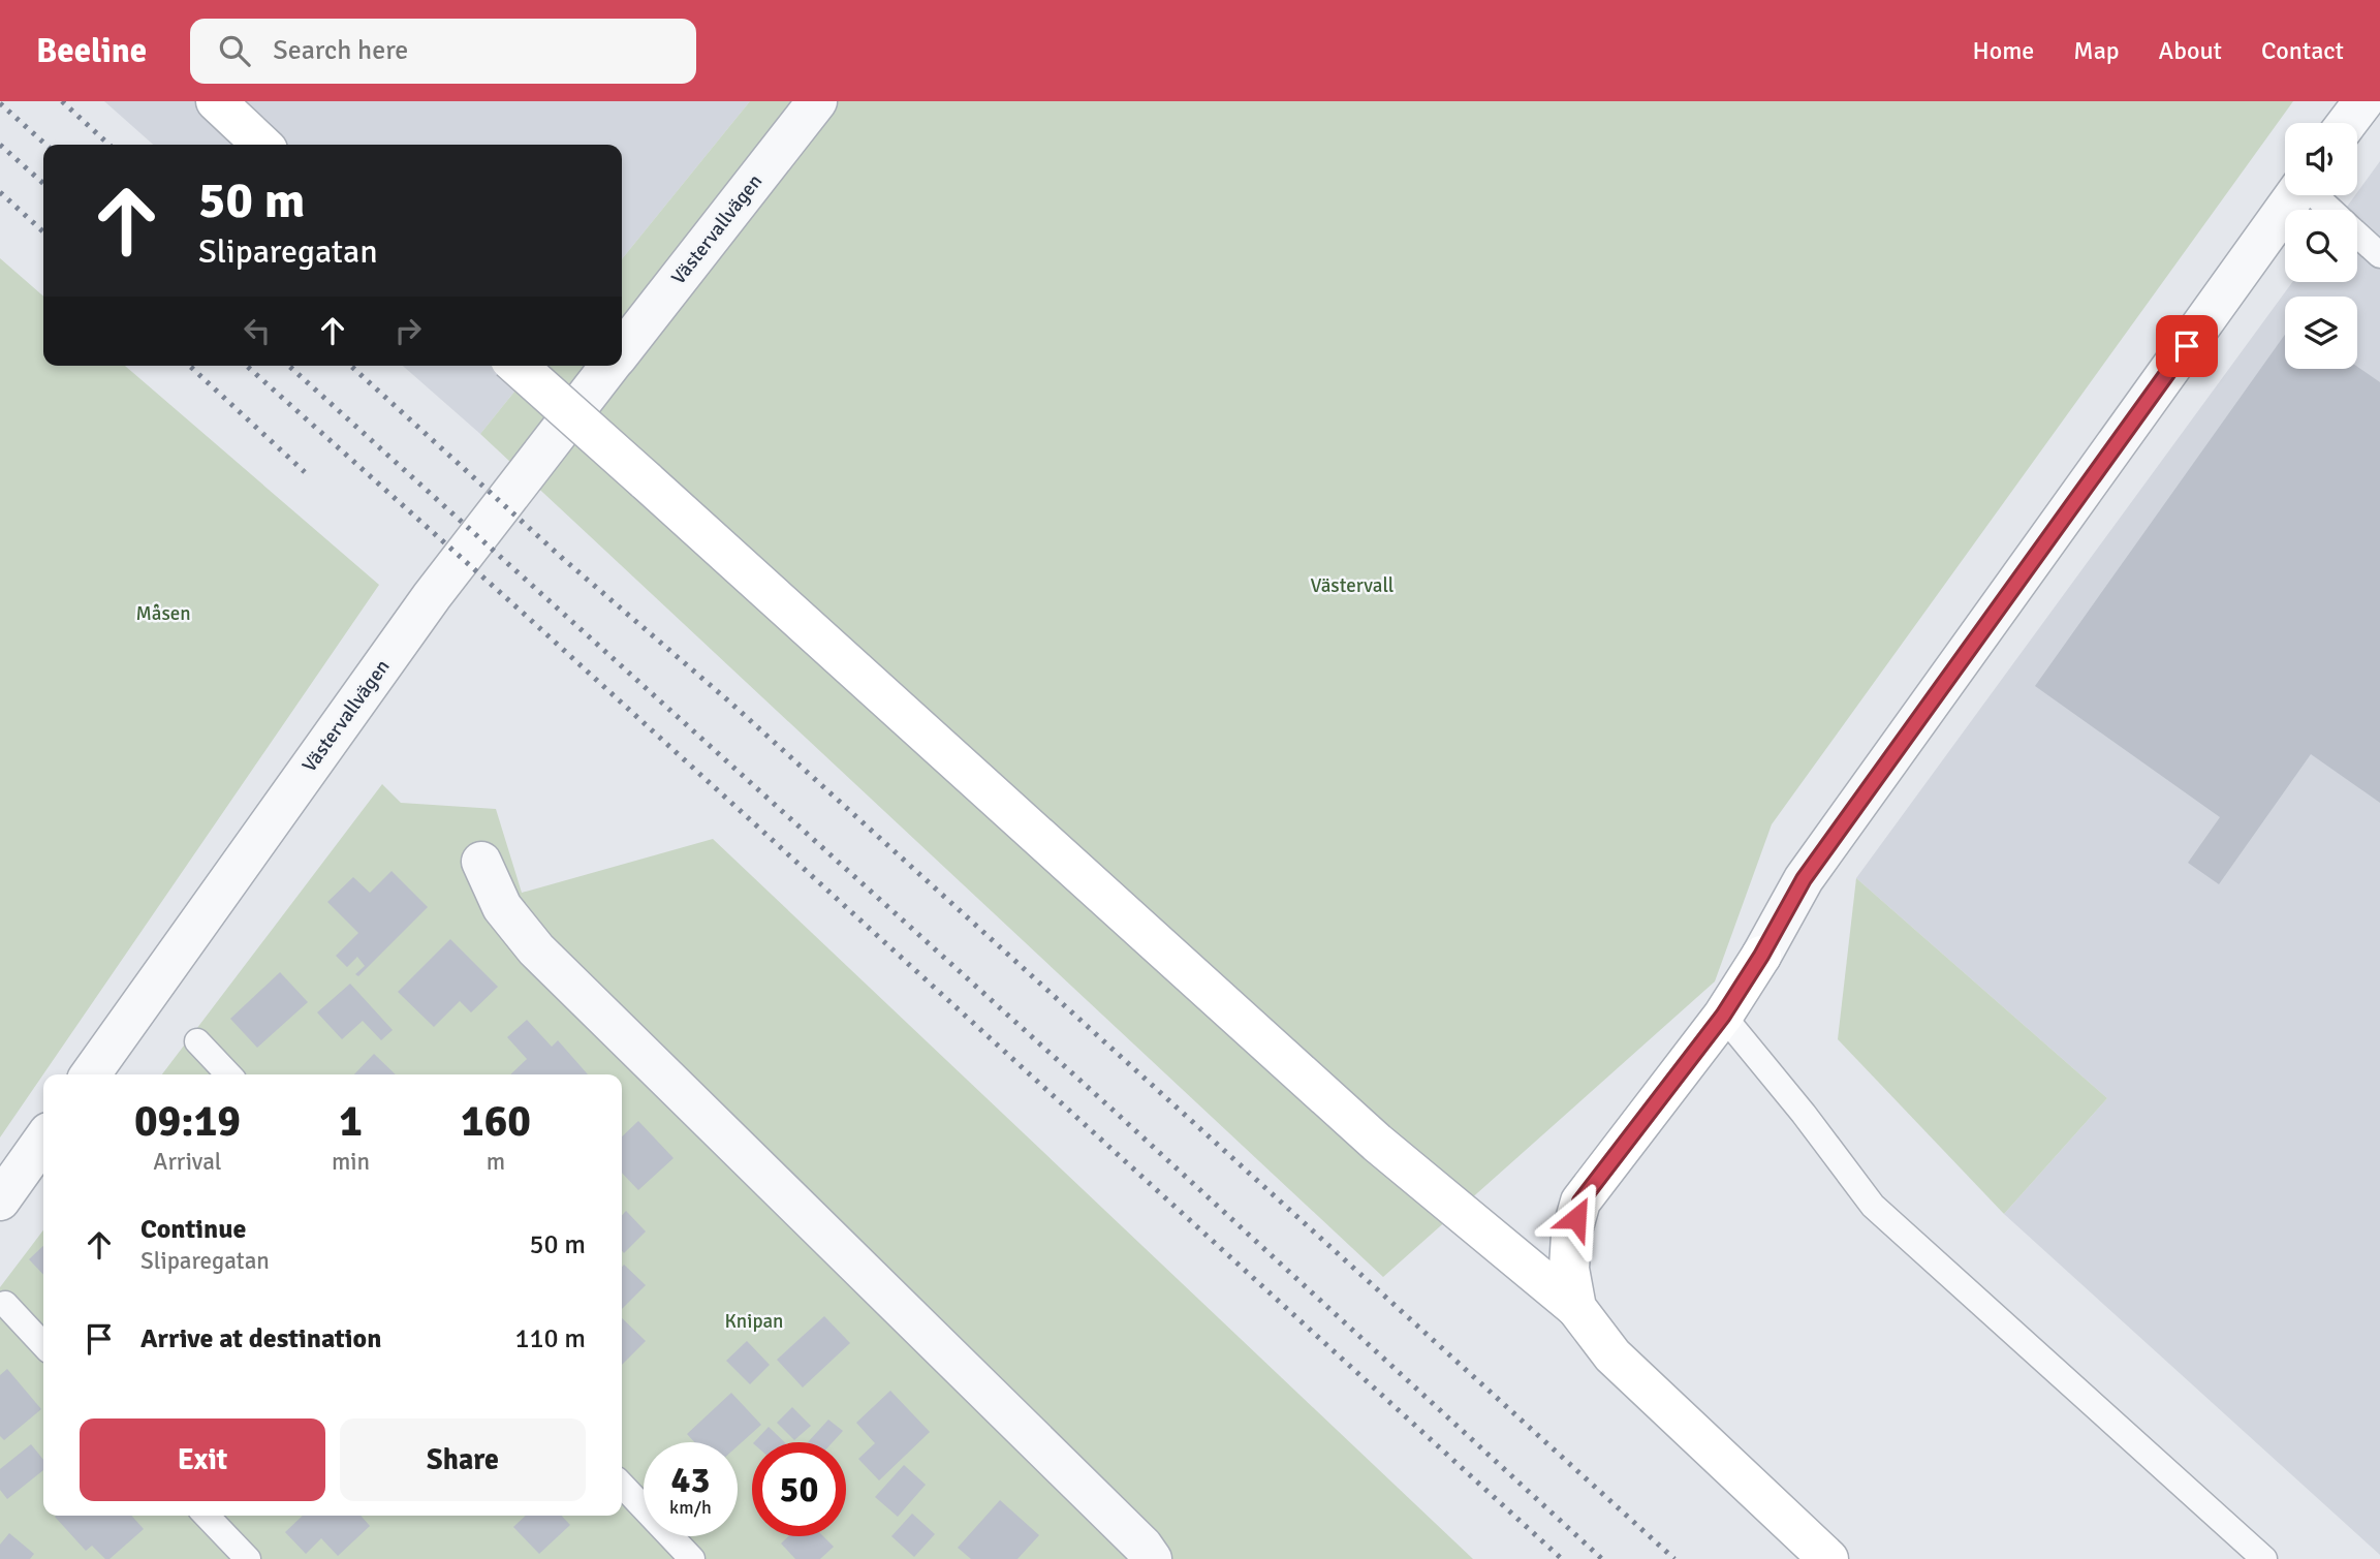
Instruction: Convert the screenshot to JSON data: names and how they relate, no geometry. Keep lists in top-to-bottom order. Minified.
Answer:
{"streets":{"street":["Västervallvägen"]},"parks":["Västervall","Måsen","Knipan"],"page":{"header":"Beeline","search":"Search here","nav":["Home","Map","About","Contact"],"turn":["50 m","Sliparegatan"],"eta":["09:19","Arrival","1","min","160","m"],"list":[{"name":"Continue","note":"Sliparegatan","value":"50 m"},{"name":"Arrive at destination","value":"110 m"}],"buttons":["Exit","Share"],"speed":"43 km/h","limit":"50"}}
